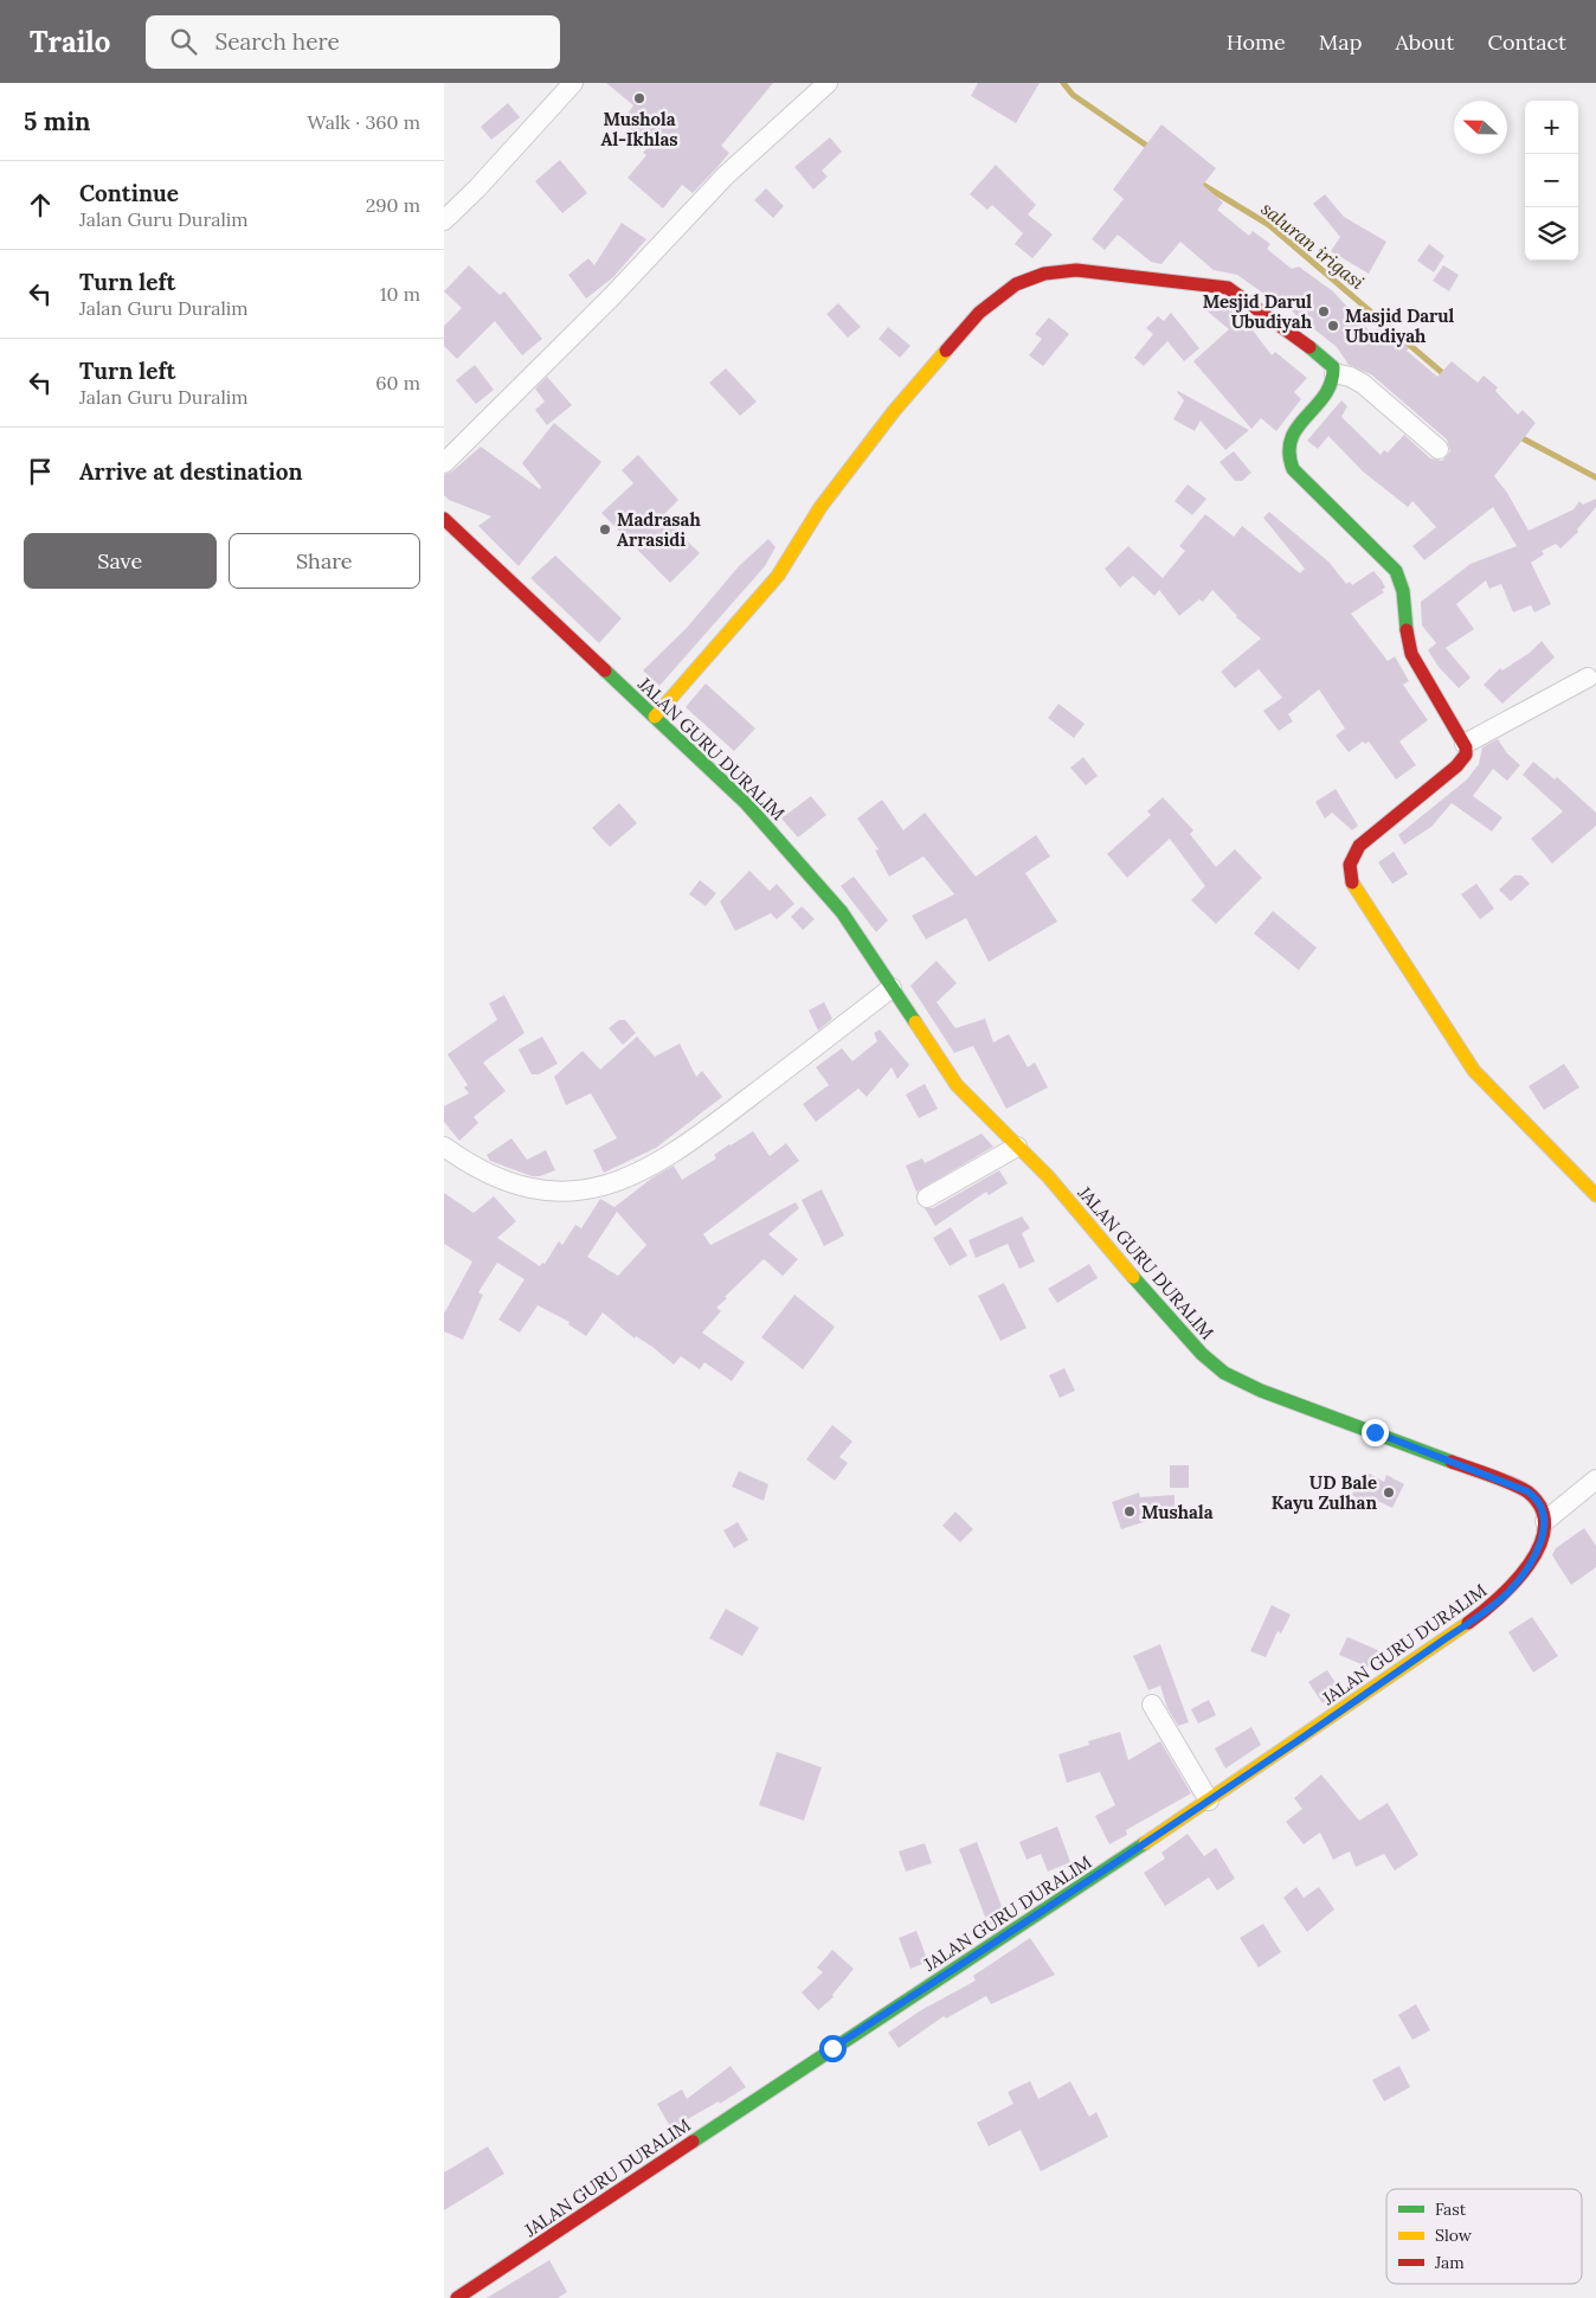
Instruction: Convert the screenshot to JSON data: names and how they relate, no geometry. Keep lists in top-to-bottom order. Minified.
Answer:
{"streets":{"street":["JALAN GURU DURALIM"]},"water":["saluran irigasi"],"places":["Mushola Al-Ikhlas","Mesjid Darul Ubudiyah","Masjid Darul Ubudiyah","Madrasah Arrasidi","UD Bale Kayu Zulhan","Mushala"],"legend":["Fast","Slow","Jam"],"north":"left","page":{"header":"Trailo","search":"Search here","nav":["Home","Map","About","Contact"],"heading":["5 min","Walk · 360 m"],"map_buttons":["+","−"],"list":[["Continue","Jalan Guru Duralim","290 m"],["Turn left","Jalan Guru Duralim","10 m"],["Turn left","Jalan Guru Duralim","60 m"],"Arrive at destination"],"buttons":["Save","Share"]}}
